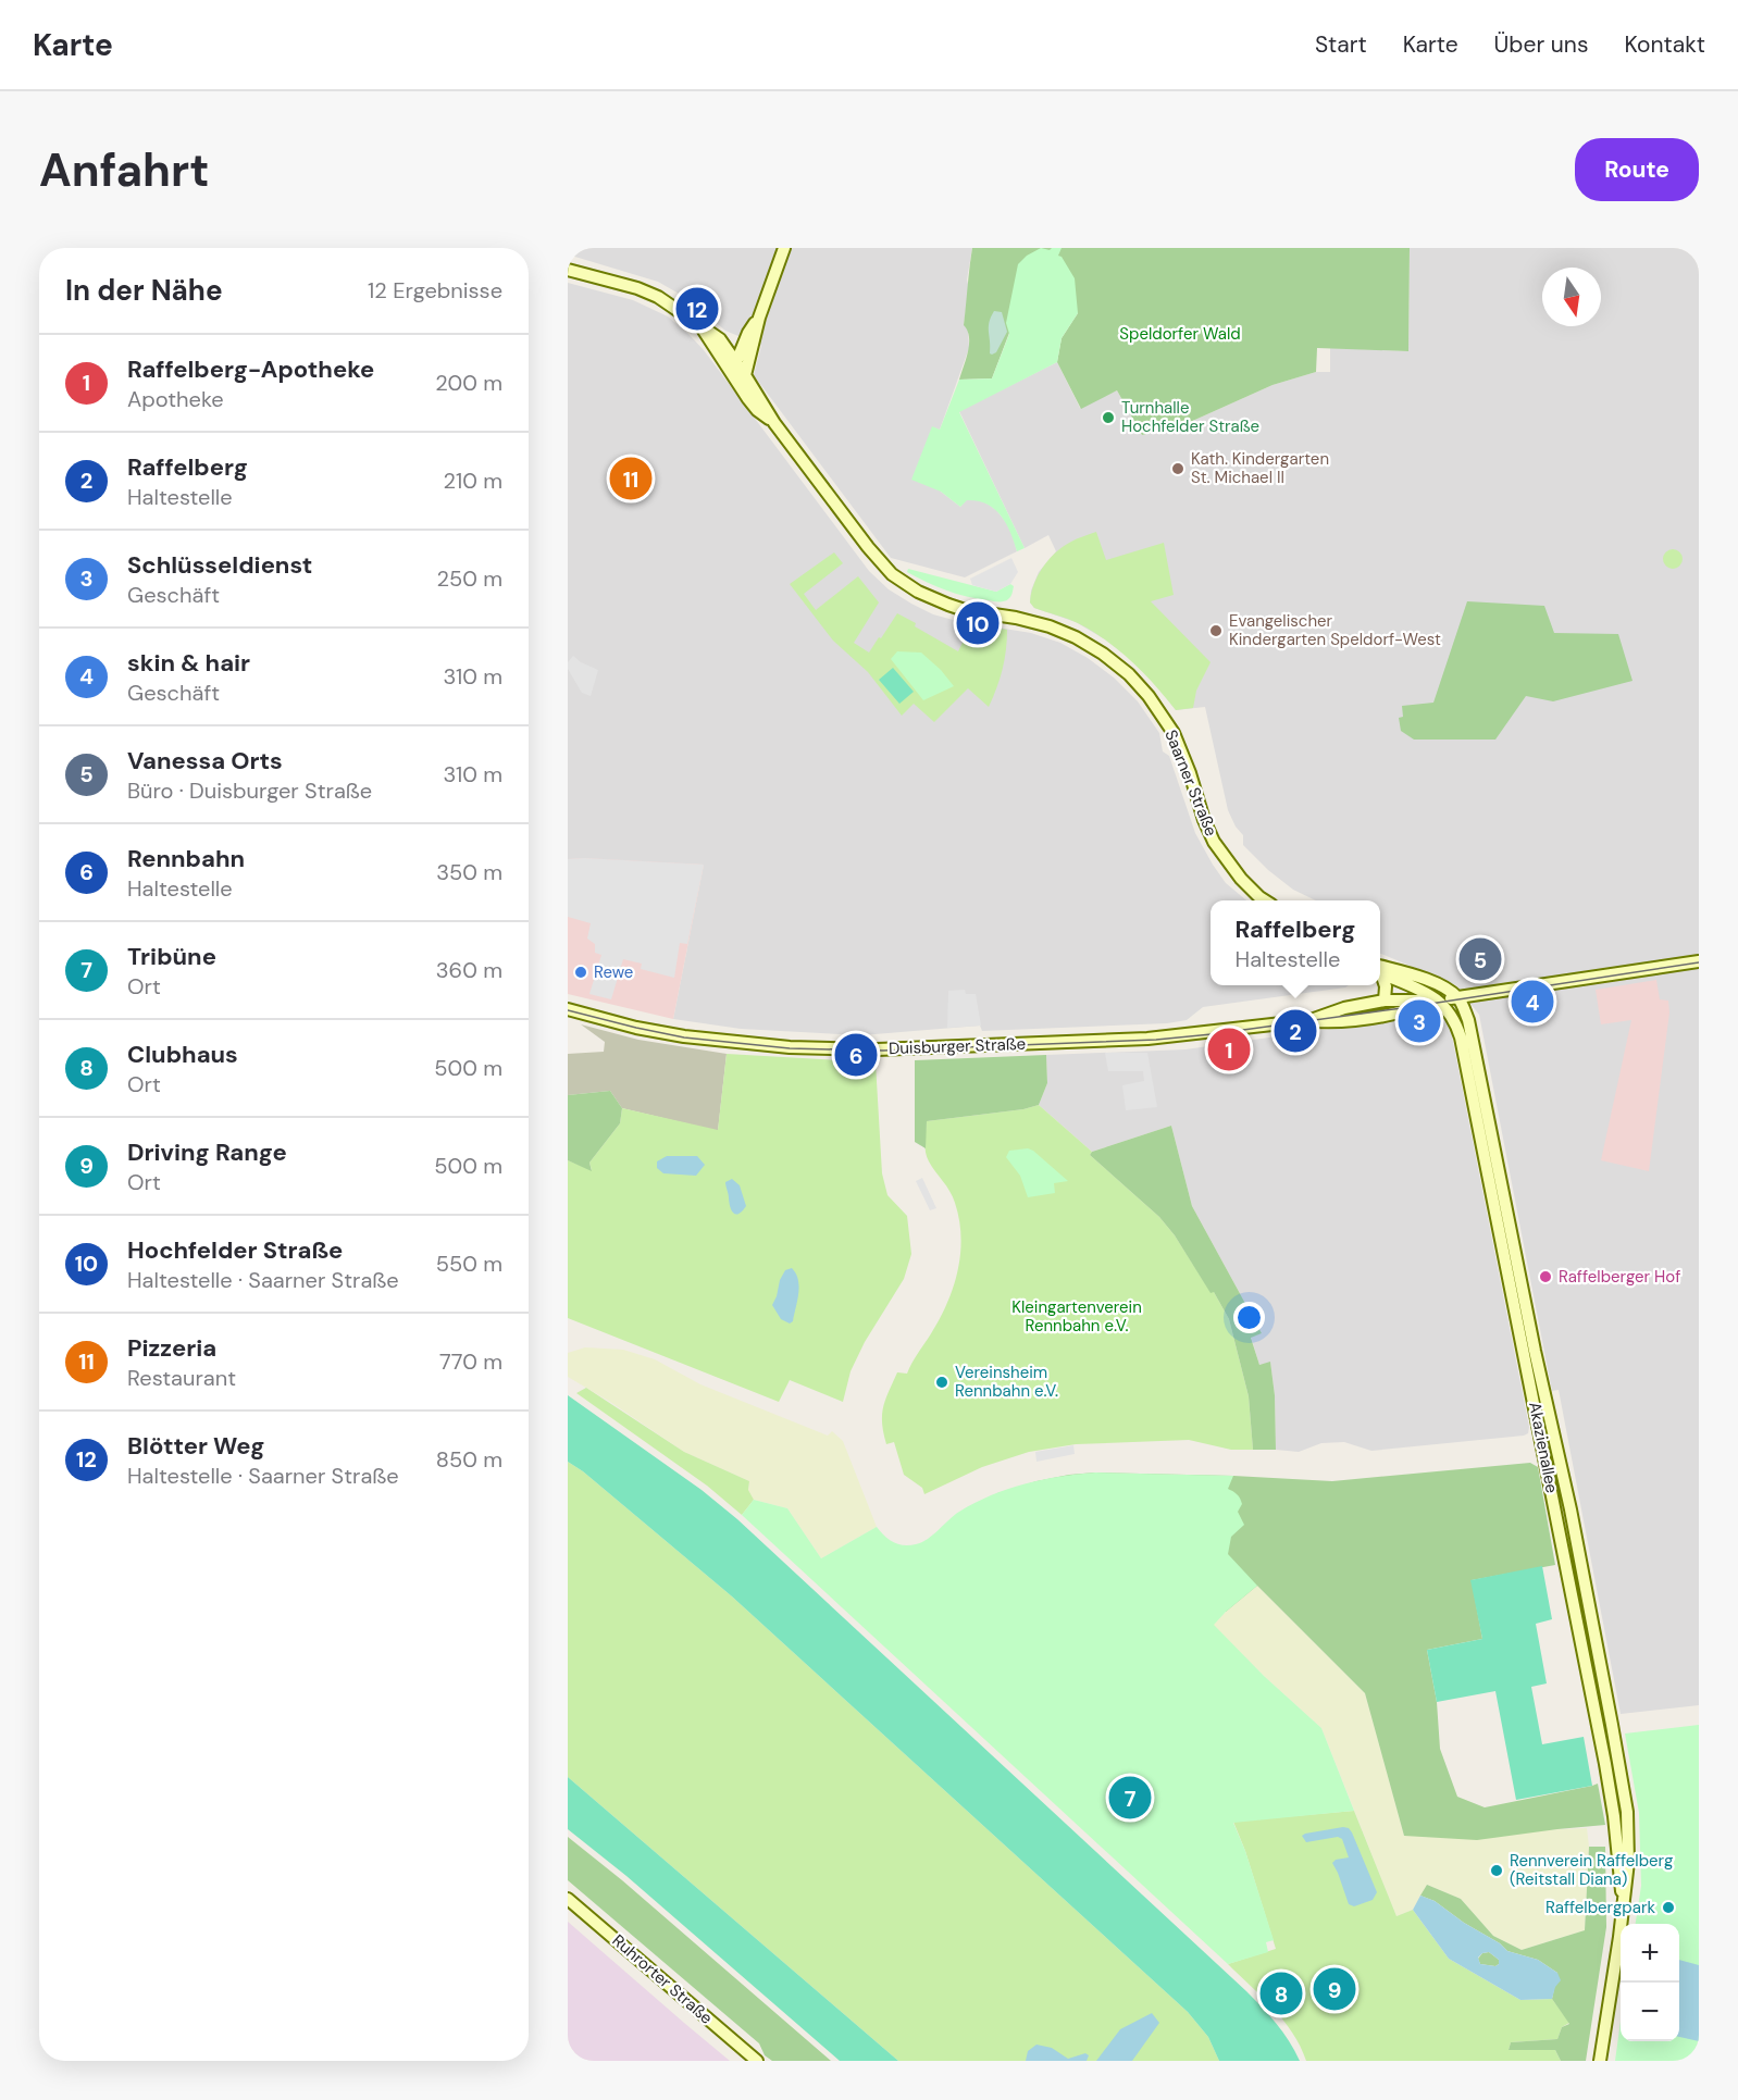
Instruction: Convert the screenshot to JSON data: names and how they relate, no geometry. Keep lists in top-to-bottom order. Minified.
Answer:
{"streets":{"main road":["Saarner Straße","Duisburger Straße","Akazienallee","Ruhrorter Straße"]},"crossings":[["Duisburger Straße","Akazienallee"]],"parks":["Speldorfer Wald","Kleingartenverein Rennbahn e.V."],"places":["Turnhalle Hochfelder Straße","Kath. Kindergarten St. Michael II","Evangelischer Kindergarten Speldorf-West","Rewe","Raffelberger Hof","Vereinsheim Rennbahn e.V.","Rennverein Raffelberg (Reitstall Diana)","Raffelbergpark"],"north":"bottom","page":{"header":"Karte","nav":["Start","Karte","Über uns","Kontakt"],"buttons":"Route","title":"Anfahrt","heading":["In der Nähe","12 Ergebnisse"],"pins":["12","11","10","5","4","3","2","1","6","7","9","8"],"list":[{"mark":"1","name":"Raffelberg-Apotheke","note":"Apotheke","value":"200 m"},{"mark":"2","name":"Raffelberg","note":"Haltestelle","value":"210 m"},{"mark":"3","name":"Schlüsseldienst","note":"Geschäft","value":"250 m"},{"mark":"4","name":"skin & hair","note":"Geschäft","value":"310 m"},{"mark":"5","name":"Vanessa Orts","note":"Büro · Duisburger Straße","value":"310 m"},{"mark":"6","name":"Rennbahn","note":"Haltestelle","value":"350 m"},{"mark":"7","name":"Tribüne","note":"Ort","value":"360 m"},{"mark":"8","name":"Clubhaus","note":"Ort","value":"500 m"},{"mark":"9","name":"Driving Range","note":"Ort","value":"500 m"},{"mark":"10","name":"Hochfelder Straße","note":"Haltestelle · Saarner Straße","value":"550 m"},{"mark":"11","name":"Pizzeria","note":"Restaurant","value":"770 m"},{"mark":"12","name":"Blötter Weg","note":"Haltestelle · Saarner Straße","value":"850 m"}],"popup":["Raffelberg","Haltestelle"],"map_buttons":["+","−"]}}
